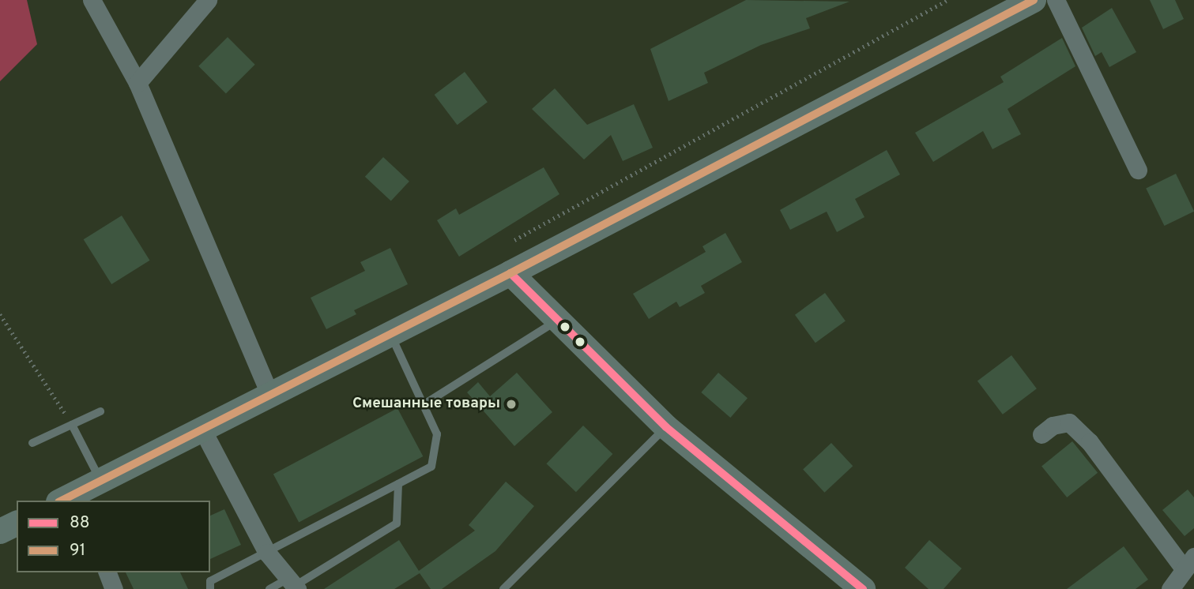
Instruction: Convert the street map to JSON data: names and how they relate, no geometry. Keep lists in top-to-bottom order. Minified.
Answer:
{"places":["Смешанные товары"],"lines":["transit line 91","transit line 88"],"legend":["88","91"]}
